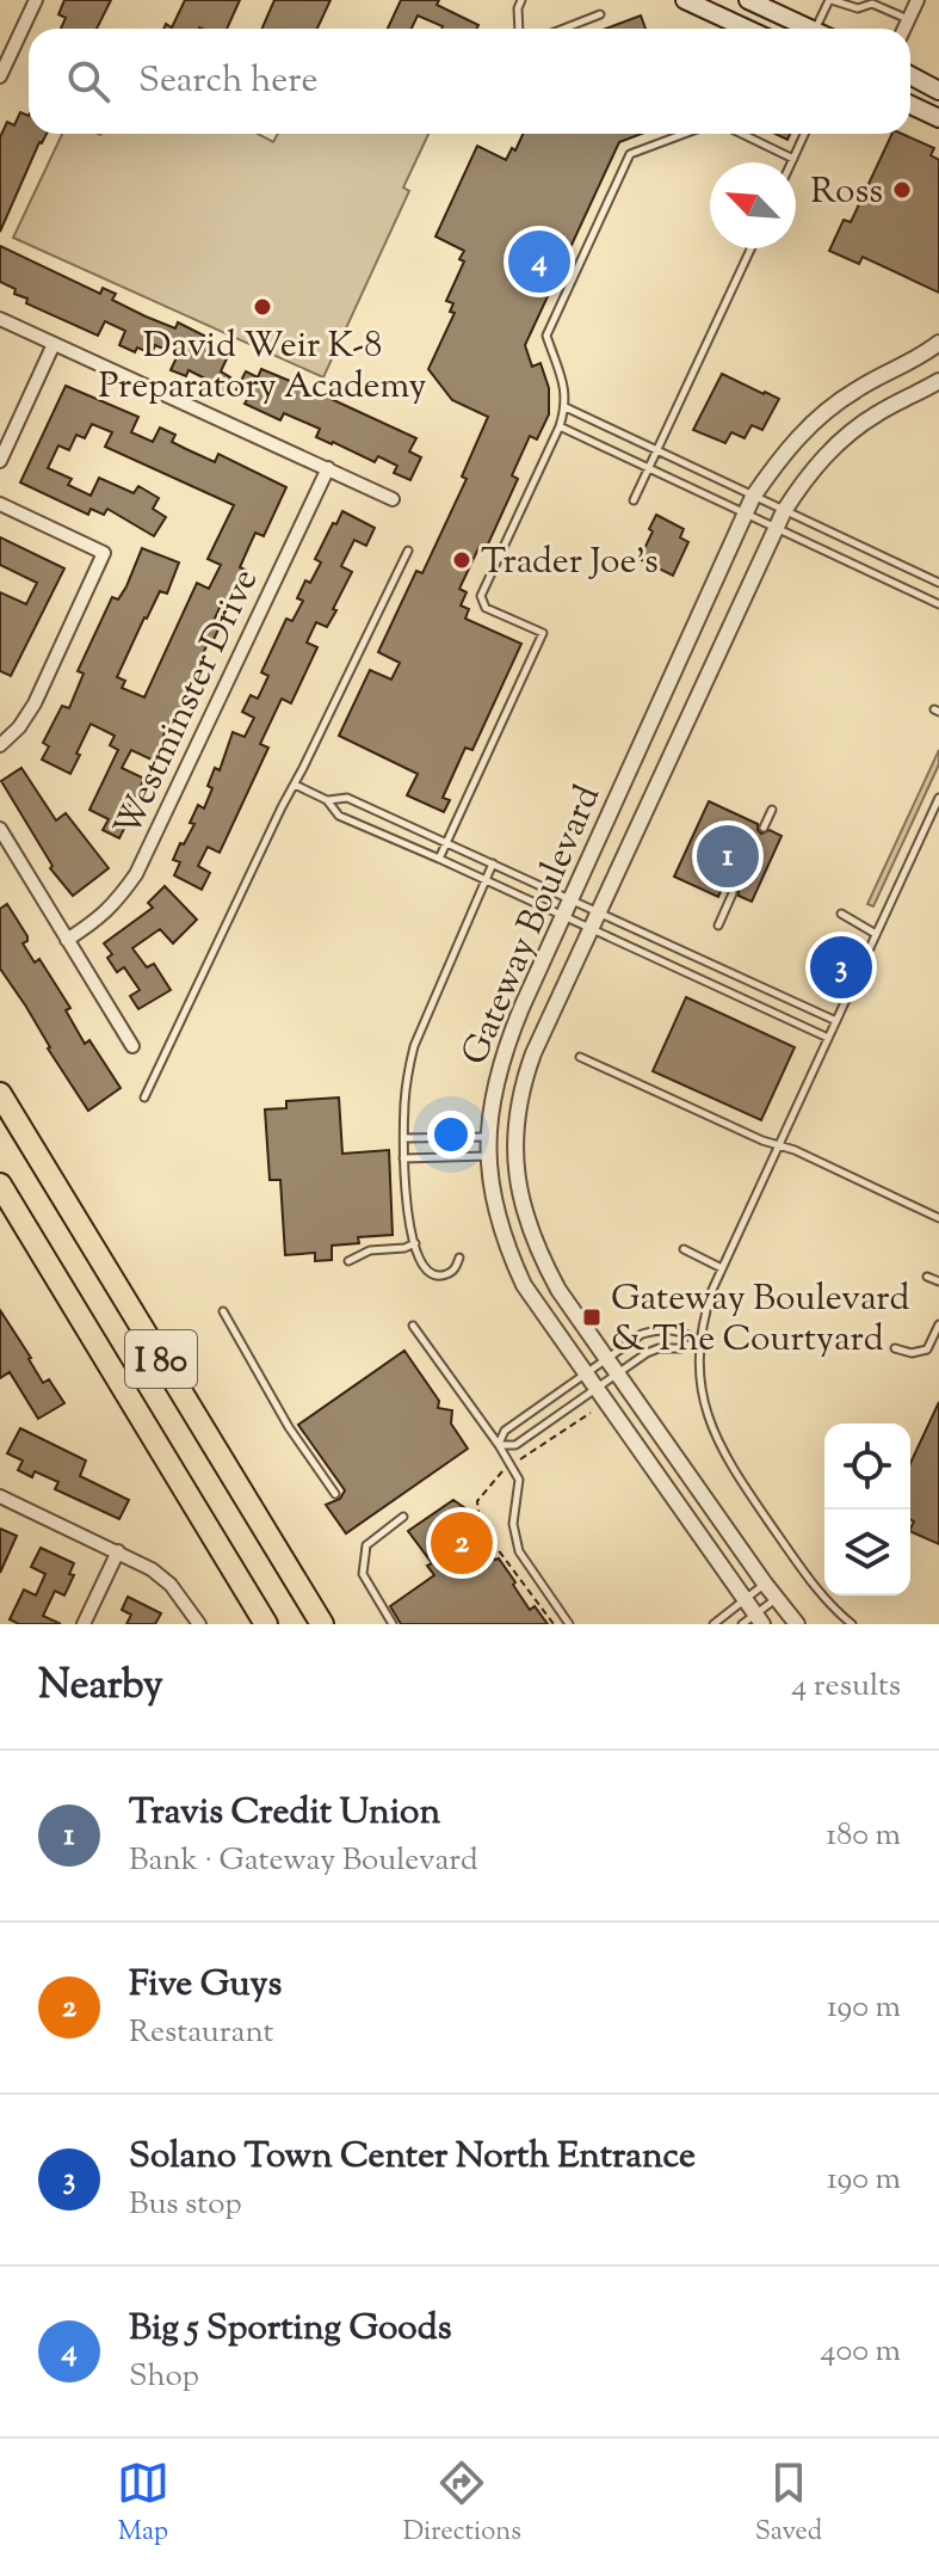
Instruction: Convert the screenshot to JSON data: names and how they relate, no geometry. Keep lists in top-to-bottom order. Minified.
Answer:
{"streets":{"highway":["I 80"],"street":["Westminster Drive","Gateway Boulevard"]},"places":{"other":["Ross","David Weir K-8 Preparatory Academy","Trader Joe's"],"transit":["Gateway Boulevard & The Courtyard"]},"north":"top left","page":{"search":"Search here","pins":["4","1","3","2"],"heading":["Nearby","4 results"],"list":[{"mark":"1","name":"Travis Credit Union","note":"Bank · Gateway Boulevard","value":"180 m"},{"mark":"2","name":"Five Guys","note":"Restaurant","value":"190 m"},{"mark":"3","name":"Solano Town Center North Entrance","note":"Bus stop","value":"190 m"},{"mark":"4","name":"Big 5 Sporting Goods","note":"Shop","value":"400 m"}],"nav":["Map","Directions","Saved"]}}
